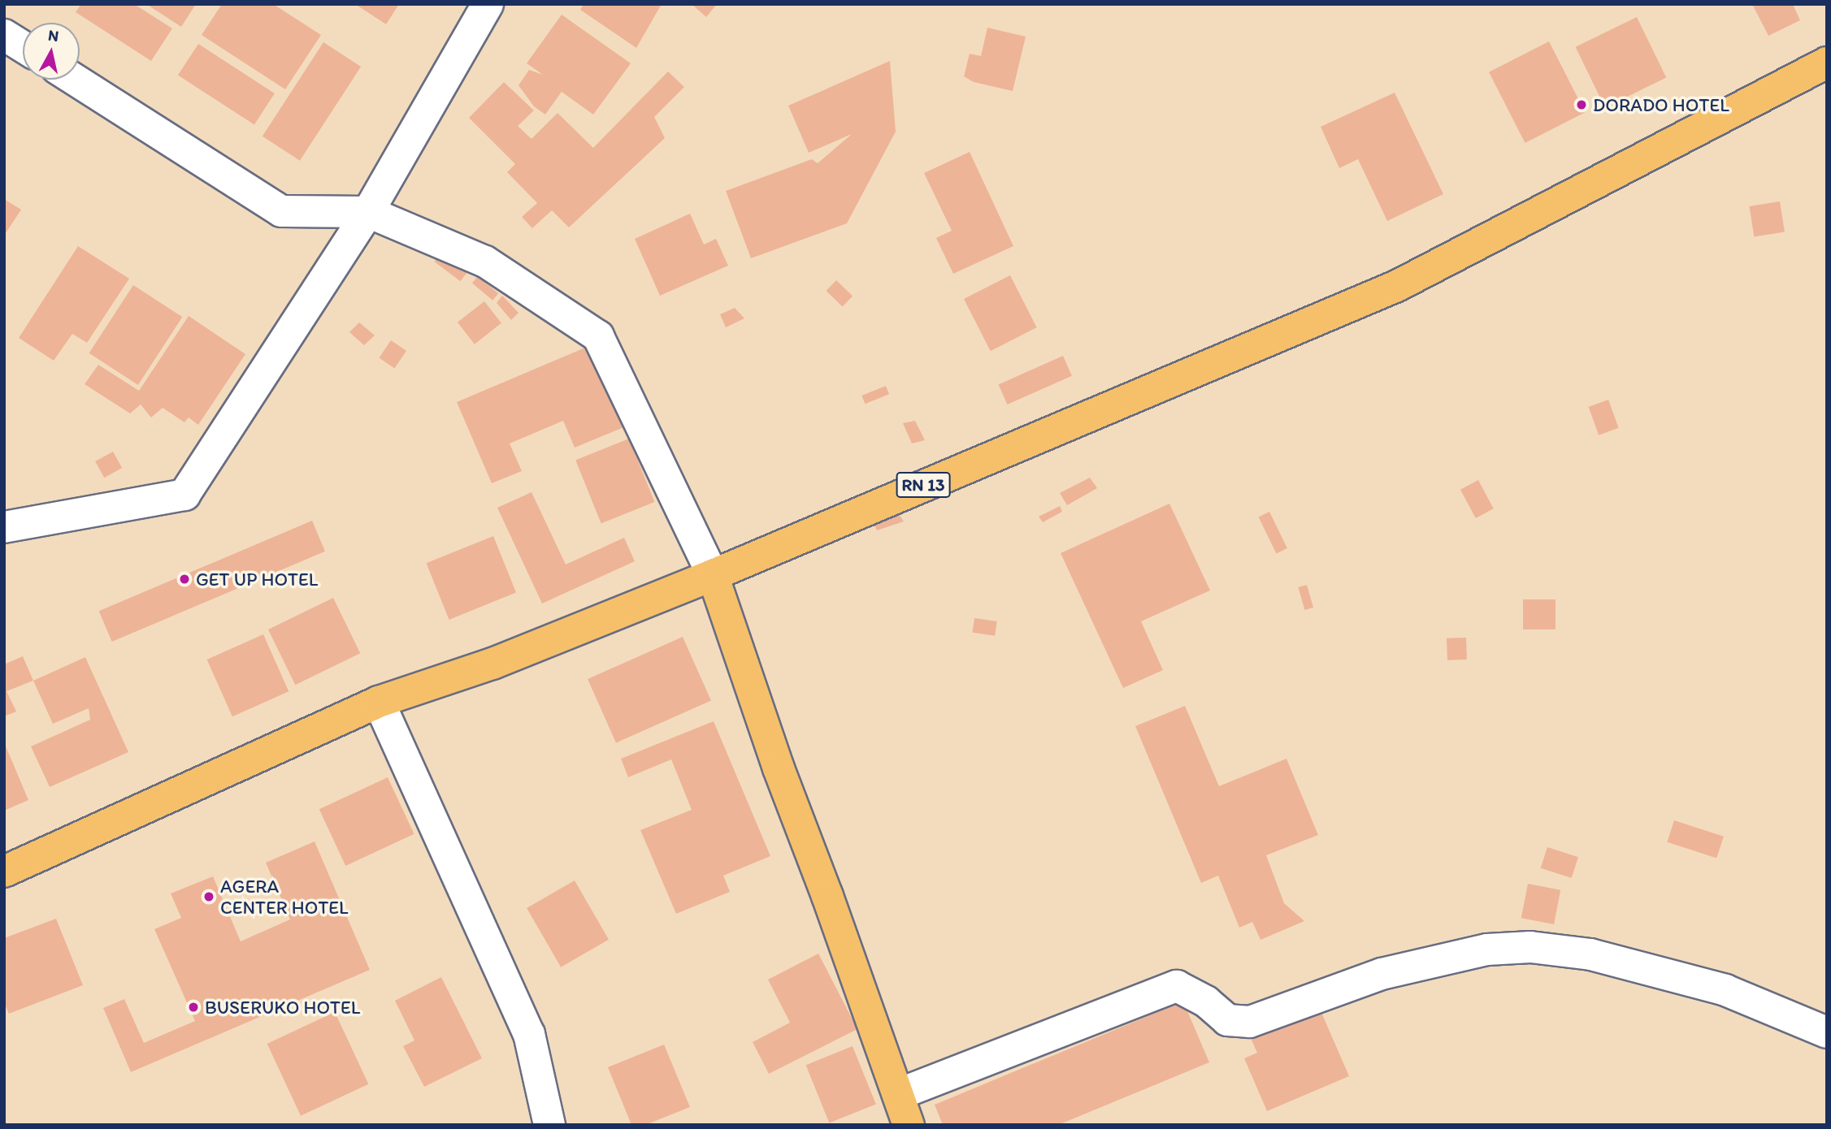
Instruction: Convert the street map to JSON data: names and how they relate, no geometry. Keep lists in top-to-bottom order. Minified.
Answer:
{"streets":{"main road":["RN 13"]},"places":["DORADO HOTEL","GET UP HOTEL","AGERA CENTER HOTEL","BUSERUKO HOTEL"],"north":"top"}
